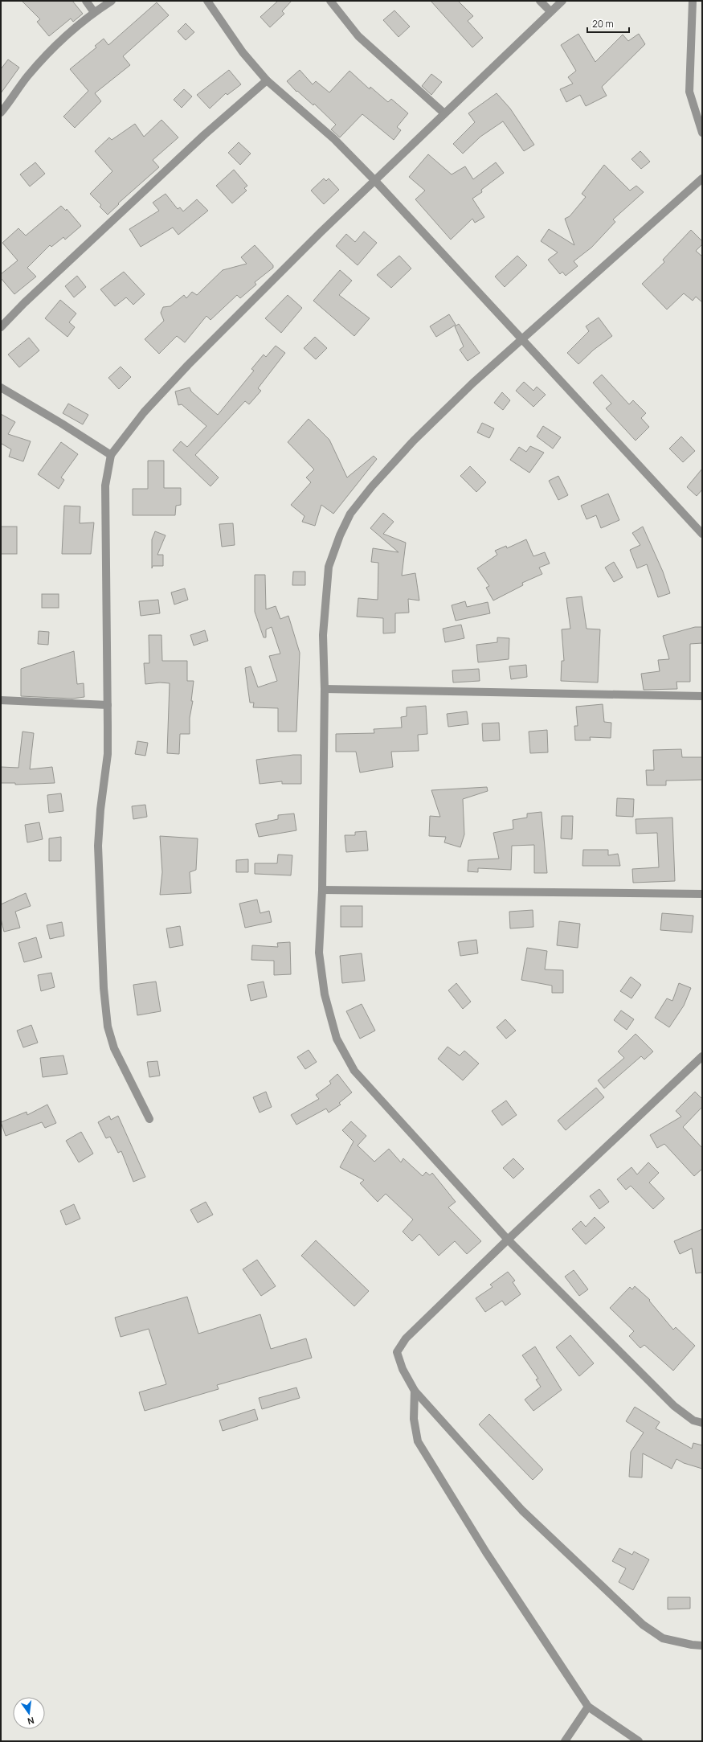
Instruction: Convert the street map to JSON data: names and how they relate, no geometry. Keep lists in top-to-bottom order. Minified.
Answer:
{"scale_bar":"20 m","north":"bottom"}
